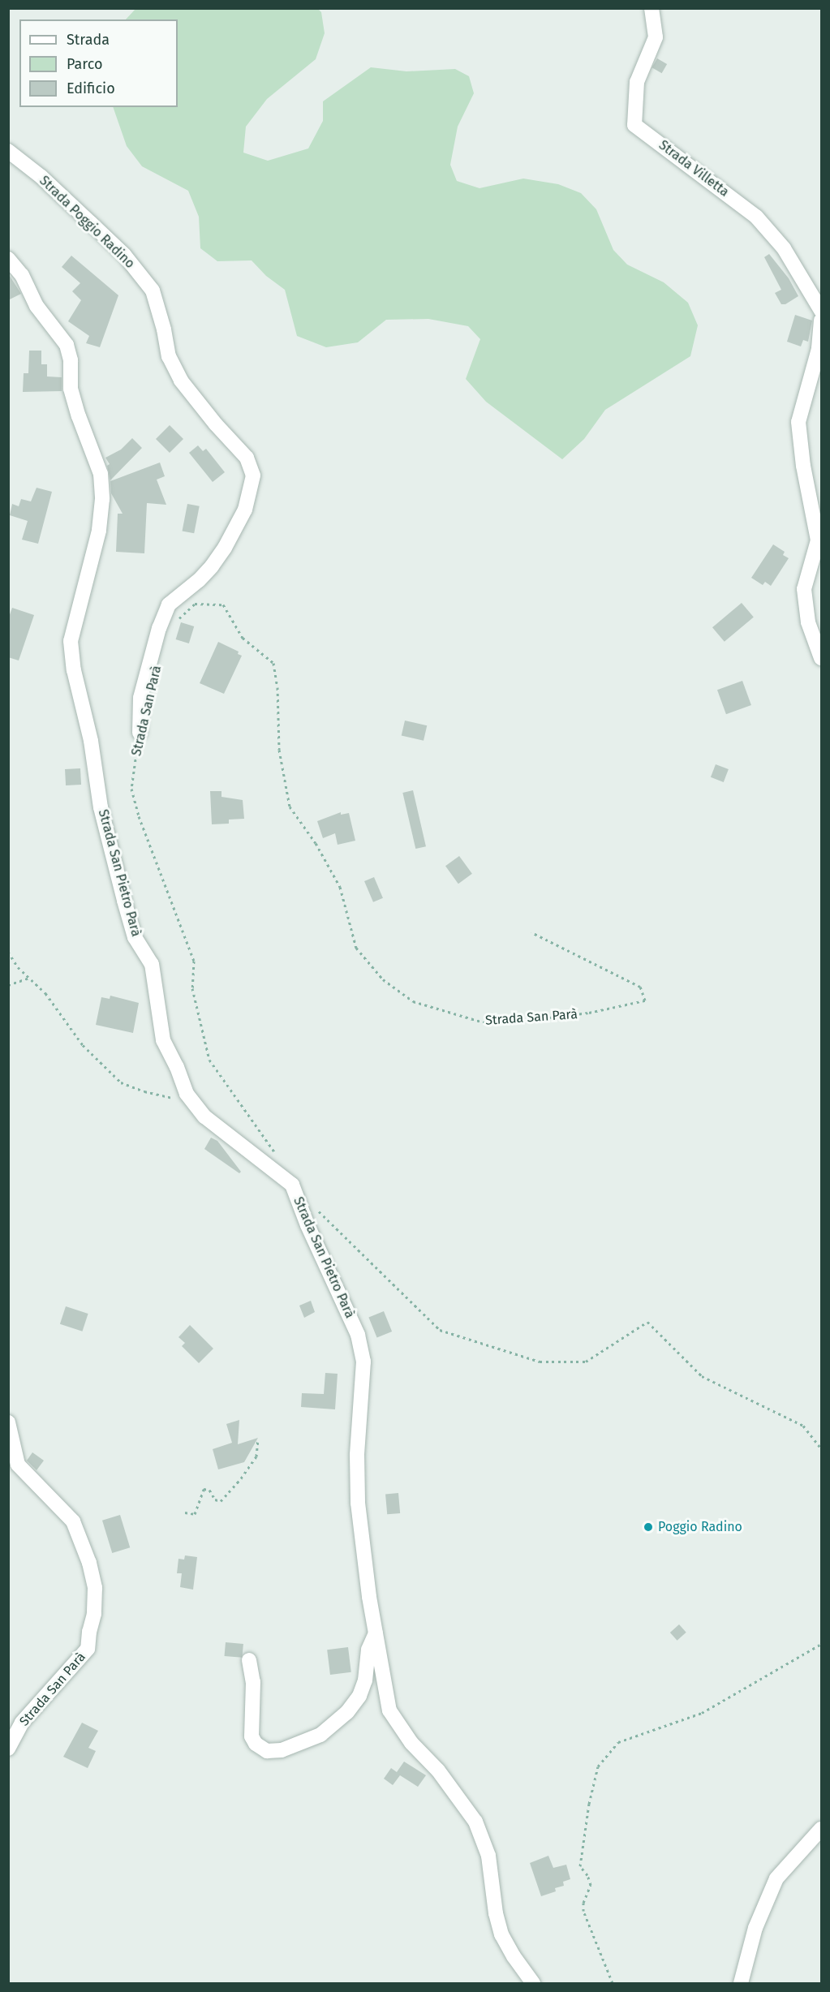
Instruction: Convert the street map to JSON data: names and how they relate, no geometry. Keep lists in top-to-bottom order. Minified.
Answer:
{"streets":{"street":["Strada Villetta","Strada Poggio Radino","Strada San Parà","Strada San Pietro Parà"]},"crossings":[["Strada Poggio Radino","Strada San Parà"]],"places":["Poggio Radino"],"legend":["Strada","Parco","Edificio"]}
